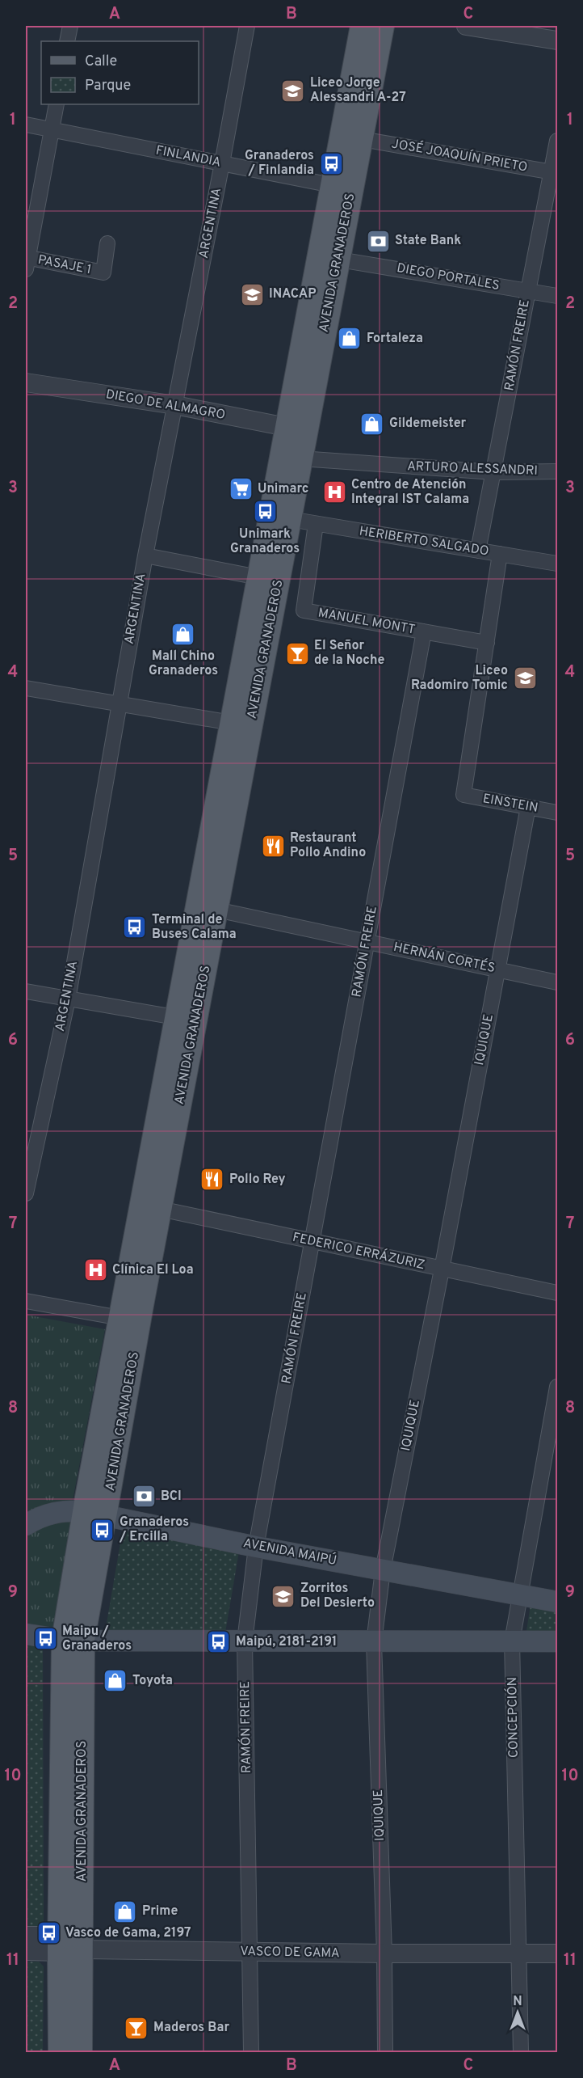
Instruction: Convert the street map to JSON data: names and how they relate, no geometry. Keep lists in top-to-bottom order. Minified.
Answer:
{"streets":{"main road":["AVENIDA GRANADEROS","AVENIDA MAIPÚ"],"street":["JOSÉ JOAQUÍN PRIETO","FINLANDIA","ARGENTINA","PASAJE 1","DIEGO PORTALES","RAMÓN FREIRE","DIEGO DE ALMAGRO","ARTURO ALESSANDRI","HERIBERTO SALGADO","MANUEL MONTT","EINSTEIN","HERNÁN CORTÉS","IQUIQUE","FEDERICO ERRÁZURIZ","CONCEPCIÓN","VASCO DE GAMA"]},"crossings":[["JOSÉ JOAQUÍN PRIETO","AVENIDA GRANADEROS"],["JOSÉ JOAQUÍN PRIETO","RAMÓN FREIRE"],["FINLANDIA","ARGENTINA"],["FINLANDIA","AVENIDA GRANADEROS"],["ARGENTINA","DIEGO DE ALMAGRO"],["AVENIDA GRANADEROS","DIEGO PORTALES"],["AVENIDA GRANADEROS","DIEGO DE ALMAGRO"],["AVENIDA GRANADEROS","ARTURO ALESSANDRI"],["AVENIDA GRANADEROS","HERIBERTO SALGADO"],["AVENIDA GRANADEROS","HERNÁN CORTÉS"],["AVENIDA GRANADEROS","FEDERICO ERRÁZURIZ"],["AVENIDA GRANADEROS","AVENIDA MAIPÚ"],["AVENIDA GRANADEROS","VASCO DE GAMA"],["DIEGO PORTALES","RAMÓN FREIRE"],["RAMÓN FREIRE","ARTURO ALESSANDRI"],["RAMÓN FREIRE","HERIBERTO SALGADO"],["RAMÓN FREIRE","MANUEL MONTT"],["RAMÓN FREIRE","HERNÁN CORTÉS"],["RAMÓN FREIRE","FEDERICO ERRÁZURIZ"],["RAMÓN FREIRE","AVENIDA MAIPÚ"],["RAMÓN FREIRE","VASCO DE GAMA"],["HERIBERTO SALGADO","MANUEL MONTT"],["MANUEL MONTT","EINSTEIN"],["EINSTEIN","IQUIQUE"],["HERNÁN CORTÉS","IQUIQUE"],["IQUIQUE","FEDERICO ERRÁZURIZ"],["IQUIQUE","AVENIDA MAIPÚ"],["IQUIQUE","VASCO DE GAMA"],["AVENIDA MAIPÚ","CONCEPCIÓN"],["CONCEPCIÓN","VASCO DE GAMA"]],"places":{"school or university":["Liceo Jorge Alessandri A-27","INACAP","Liceo Radomiro Tomic","Zorritos Del Desierto"],"bus stop":["Granaderos / Finlandia","Unimark Granaderos","Terminal de Buses Calama","Granaderos / Ercilla","Maipu / Granaderos","Maipú, 2181-2191","Vasco de Gama, 2197"],"bank":["State Bank","BCI"],"shop":["Fortaleza","Gildemeister","Mall Chino Granaderos","Toyota","Prime"],"supermarket":["Unimarc"],"hospital":["Centro de Atención Integral IST Calama","Clínica El Loa"],"bar":["El Señor de la Noche","Maderos Bar"],"restaurant":["Restaurant Pollo Andino","Pollo Rey"]},"legend":["Calle","Parque"],"north":"top","grid":{"columns":["A","B","C"],"rows":["1","2","3","4","5","6","7","8","9","10","11"]}}
